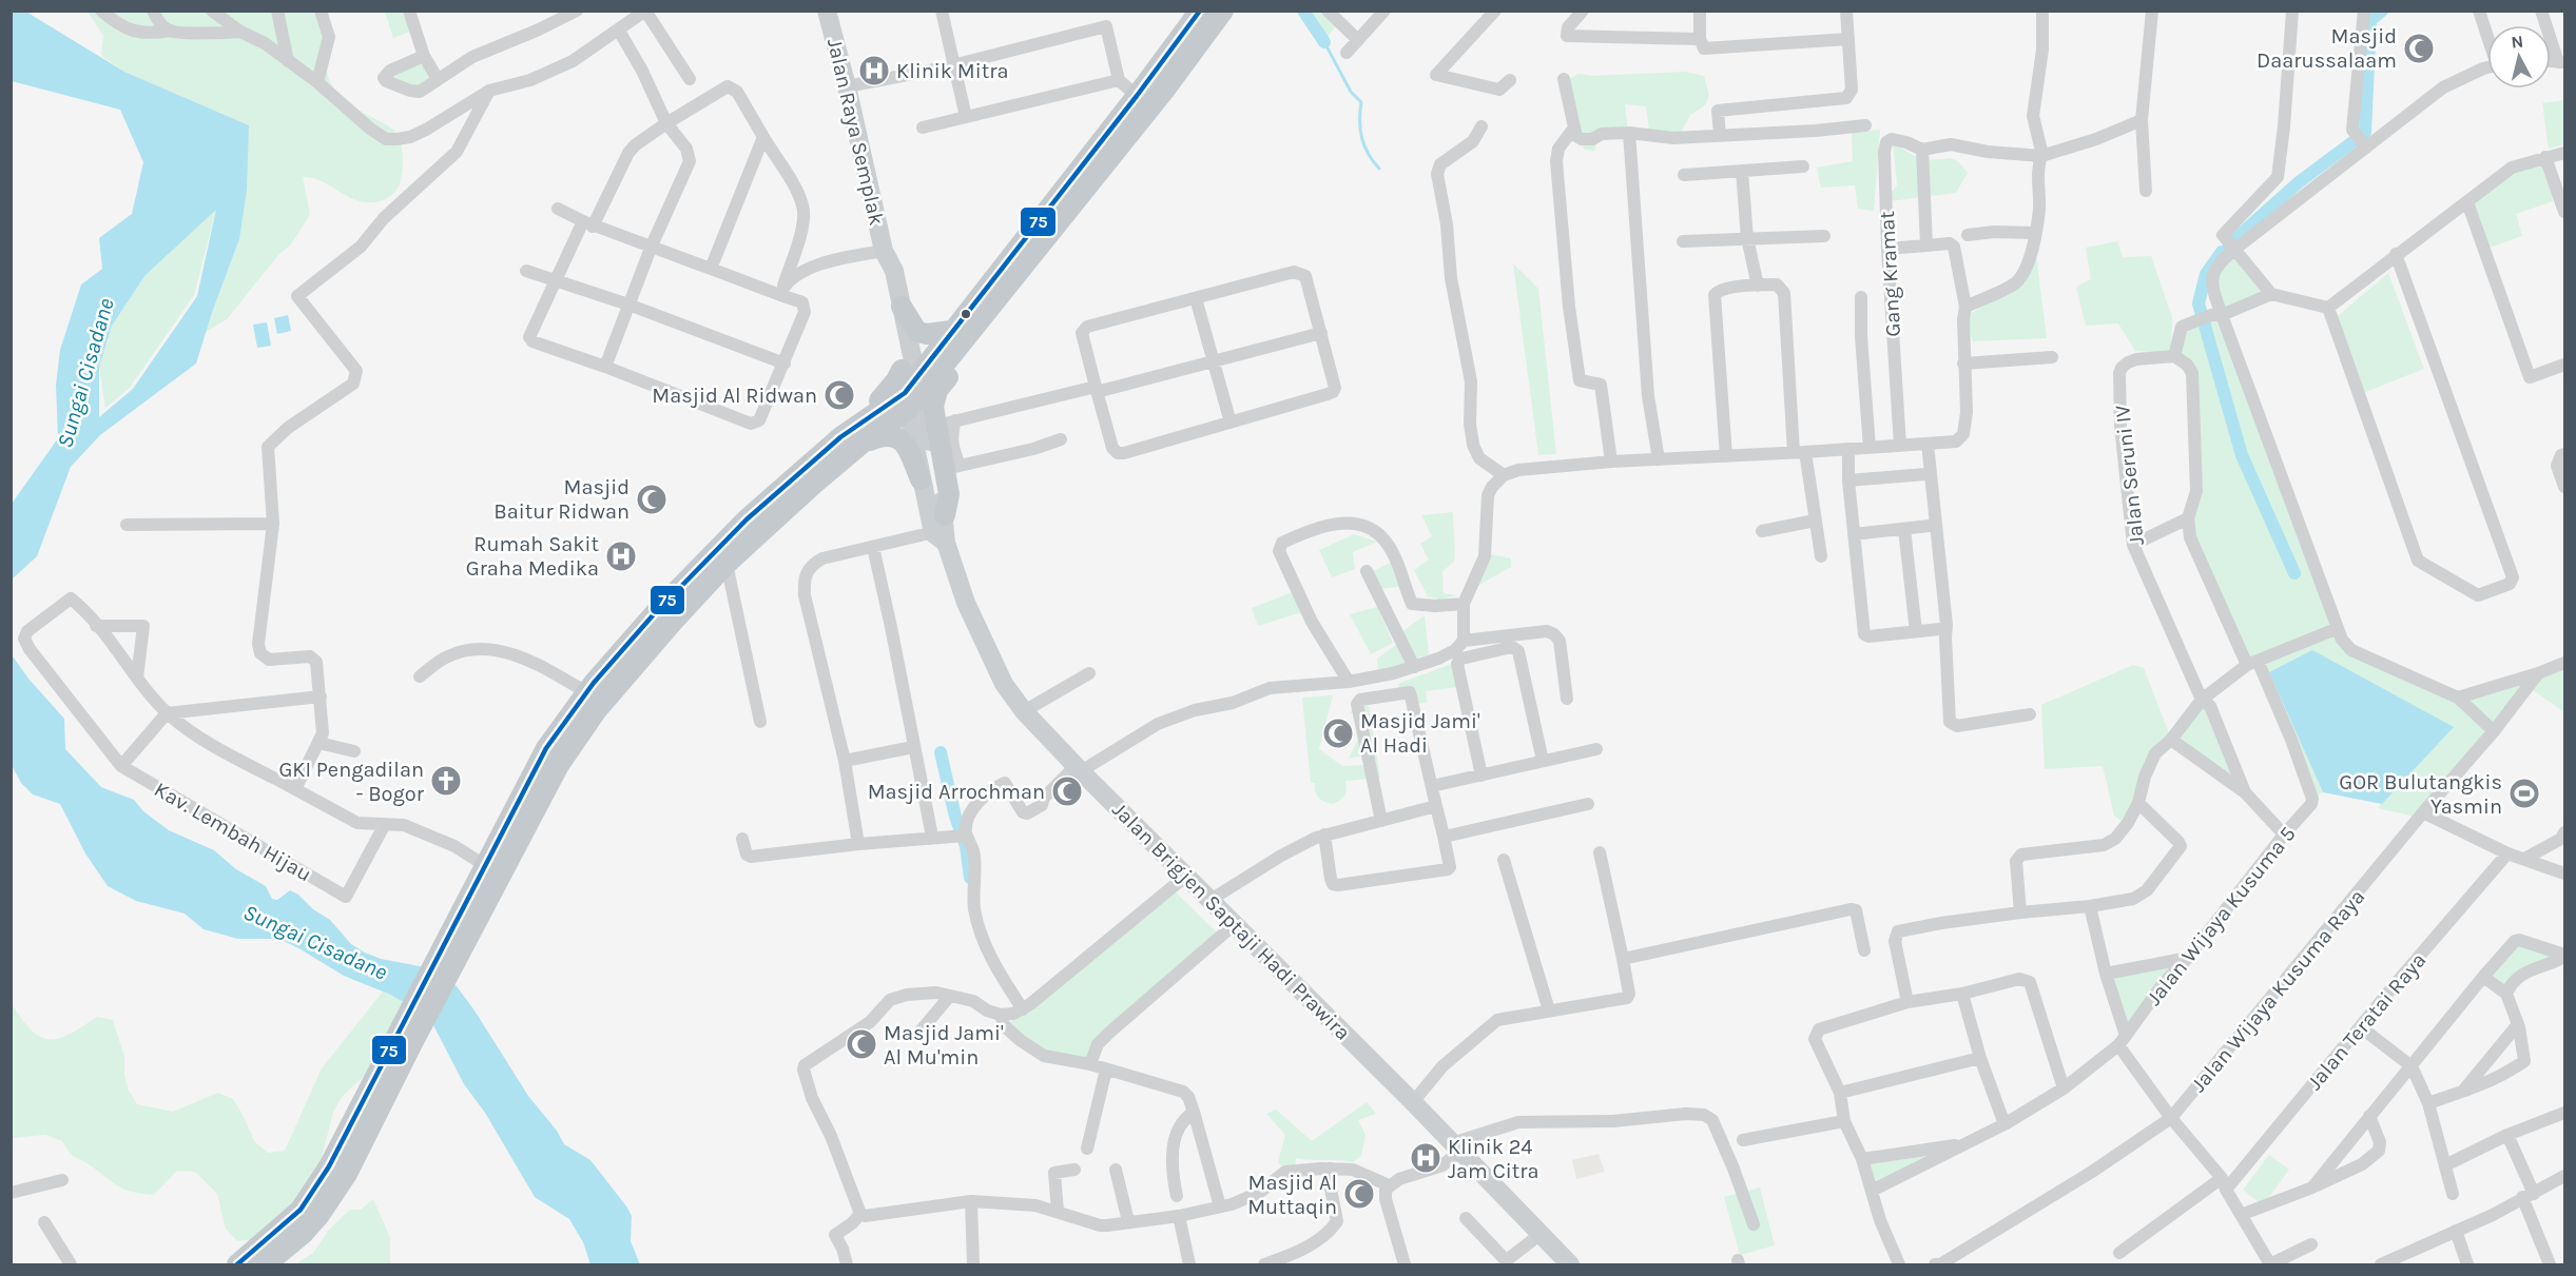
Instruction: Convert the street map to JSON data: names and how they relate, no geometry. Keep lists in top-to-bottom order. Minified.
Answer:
{"streets":{"main road":["Jalan Raya Semplak","Jalan Brigjen Saptaji Hadi Prawira"],"street":["Gang Kramat","Jalan Seruni IV","Kav. Lembah Hijau","Jalan Wijaya Kusuma 5","Jalan Wijaya Kusuma Raya","Jalan Teratai Raya"]},"water":["Sungai Cisadane"],"places":{"mosque":["Masjid Daarussalaam","Masjid Al Ridwan","Masjid Baitur Ridwan","Masjid Jami' Al Hadi","Masjid Arrochman","Masjid Jami' Al Mu'min","Masjid Al Muttaqin"],"hospital":["Klinik Mitra","Rumah Sakit Graha Medika","Klinik 24 Jam Citra"],"church":["GKI Pengadilan - Bogor"],"sports":["GOR Bulutangkis Yasmin"]},"lines":["transit line 75"],"north":"top"}
